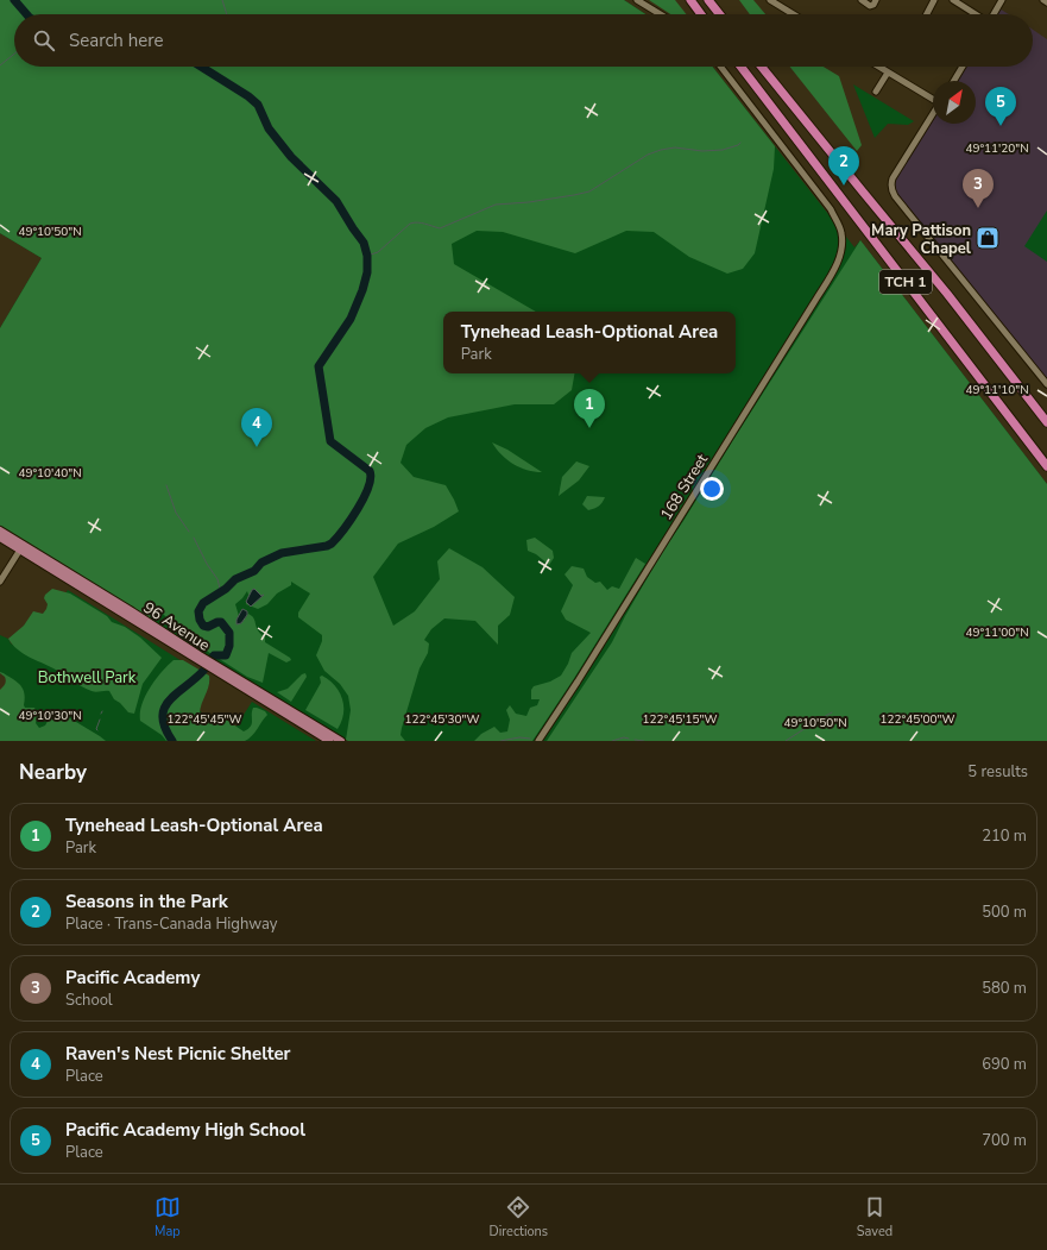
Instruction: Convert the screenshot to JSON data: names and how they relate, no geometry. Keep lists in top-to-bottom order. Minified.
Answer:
{"streets":{"highway":["TCH 1"],"main road":["96 Avenue"],"street":["168 Street"]},"parks":["Bothwell Park"],"places":{"shop":["Mary Pattison Chapel"]},"north":"top right","page":{"search":"Search here","pins":["5","2","3","1","4"],"popup":["Tynehead Leash-Optional Area","Park"],"heading":["Nearby","5 results"],"list":[{"mark":"1","name":"Tynehead Leash-Optional Area","note":"Park","value":"210 m"},{"mark":"2","name":"Seasons in the Park","note":"Place · Trans-Canada Highway","value":"500 m"},{"mark":"3","name":"Pacific Academy","note":"School","value":"580 m"},{"mark":"4","name":"Raven's Nest Picnic Shelter","note":"Place","value":"690 m"},{"mark":"5","name":"Pacific Academy High School","note":"Place","value":"700 m"}],"nav":["Map","Directions","Saved"]},"coordinates":["49°11'20\"N","49°10'50\"N","49°11'10\"N","49°10'40\"N","49°11'00\"N","49°10'30\"N","122°45'45\"W","122°45'30\"W","122°45'15\"W","122°45'00\"W"]}
